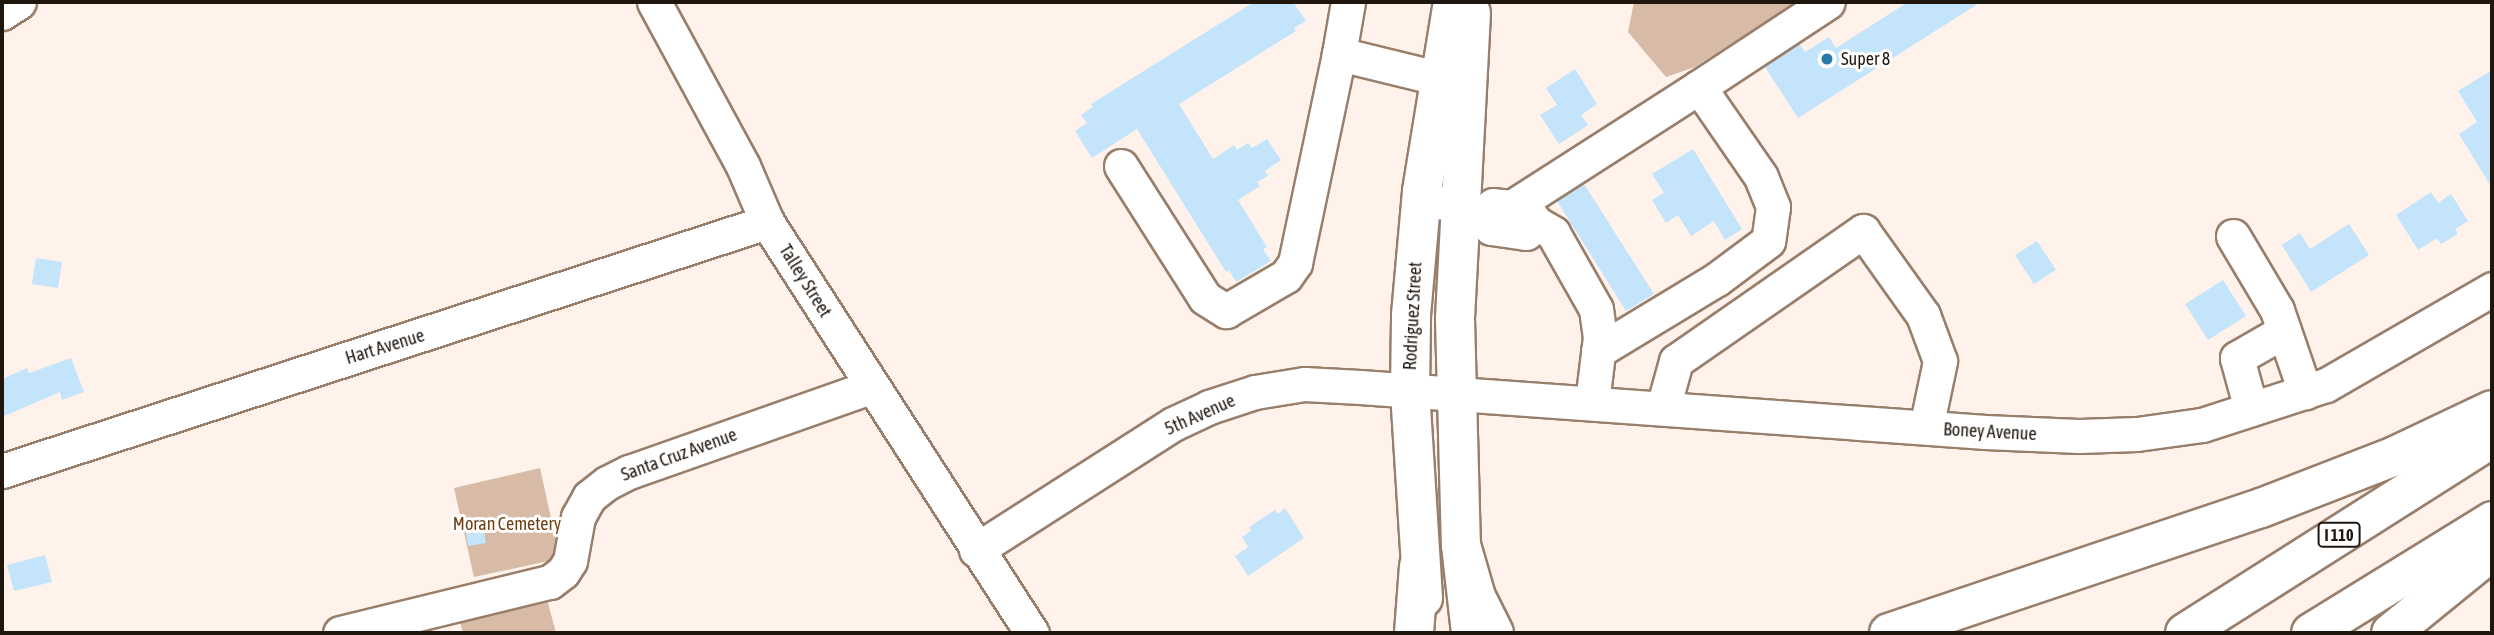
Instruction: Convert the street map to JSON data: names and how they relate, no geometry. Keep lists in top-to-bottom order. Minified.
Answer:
{"streets":{"main road":["Rodriguez Street","I 110"],"street":["Talley Street","Hart Avenue","5th Avenue","Boney Avenue","Santa Cruz Avenue"]},"crossings":[["Talley Street","Hart Avenue"],["Talley Street","5th Avenue"],["Talley Street","Santa Cruz Avenue"],["Rodriguez Street","5th Avenue"],["Rodriguez Street","Boney Avenue"],["5th Avenue","Boney Avenue"]],"parks":["Moran Cemetery"],"places":["Super 8"]}
